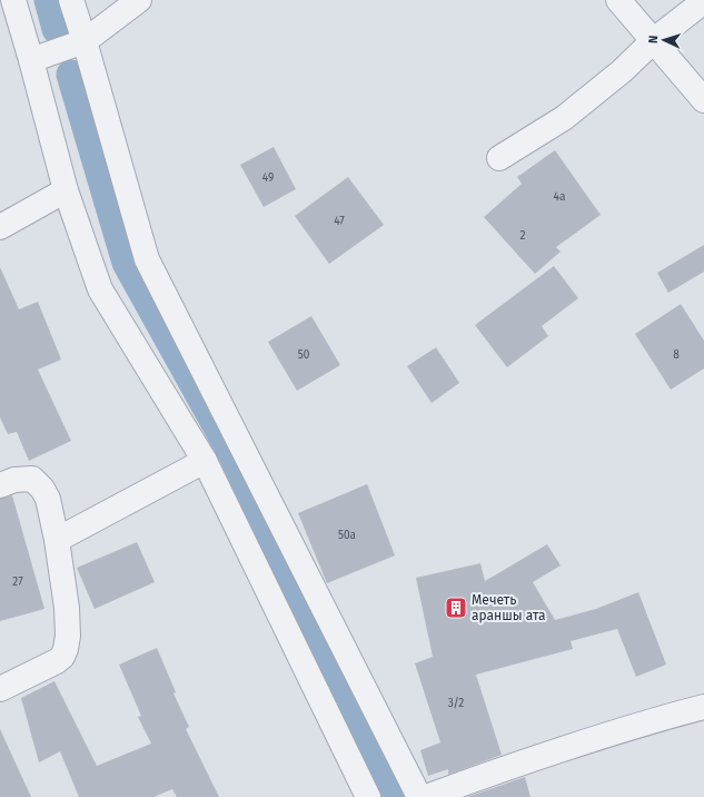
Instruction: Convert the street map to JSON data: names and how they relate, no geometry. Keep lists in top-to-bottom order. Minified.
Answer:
{"places":{"building":["Мечеть араншы ата"]},"house_numbers":["49","4а","47","2","50","8","50а","27","3/2"],"north":"left"}
